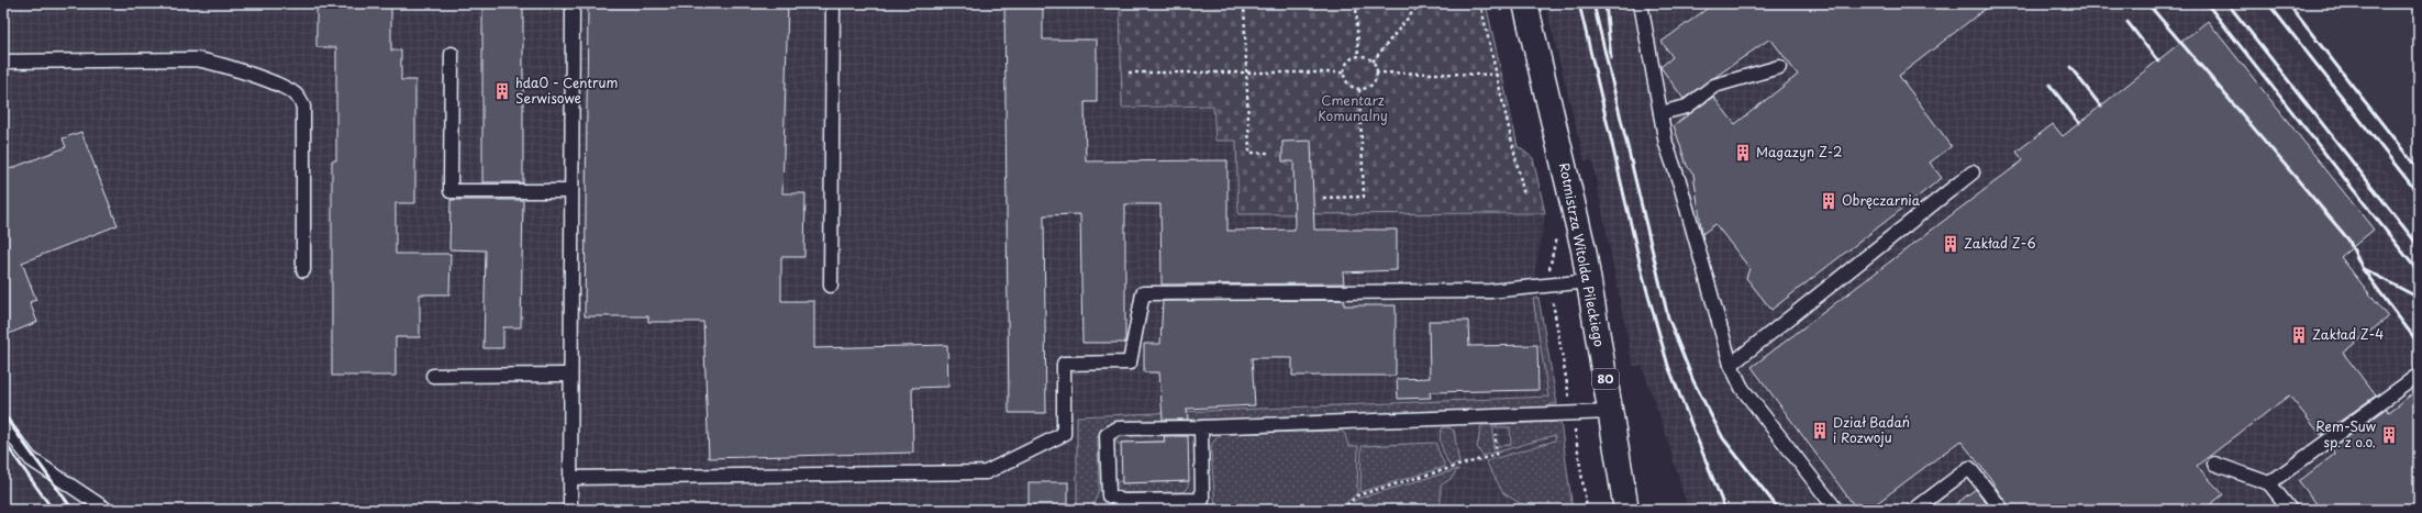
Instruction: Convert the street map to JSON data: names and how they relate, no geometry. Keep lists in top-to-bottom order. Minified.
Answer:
{"streets":{"main road":["Rotmistrza Witolda Pileckiego","80"]},"parks":["Cmentarz Komunalny"],"places":{"building":["hda0 - Centrum Serwisowe","Magazyn Z-2","Obręczarnia","Zakład Z-6","Zakład Z-4","Dział Badań i Rozwoju","Rem-Suw sp. z o.o."]}}
